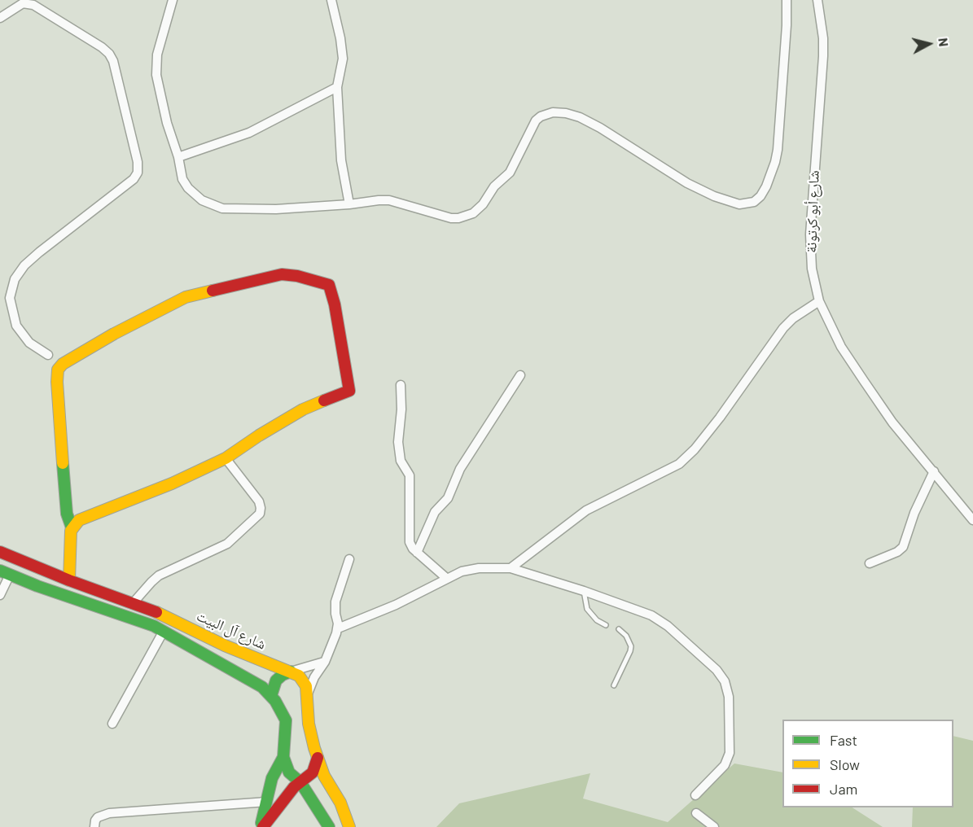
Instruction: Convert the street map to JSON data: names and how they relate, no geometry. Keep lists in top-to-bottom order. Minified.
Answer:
{"streets":{"street":["شارع أبو كرتونة","شارع آل البيت"]},"legend":["Fast","Slow","Jam"],"north":"right"}
